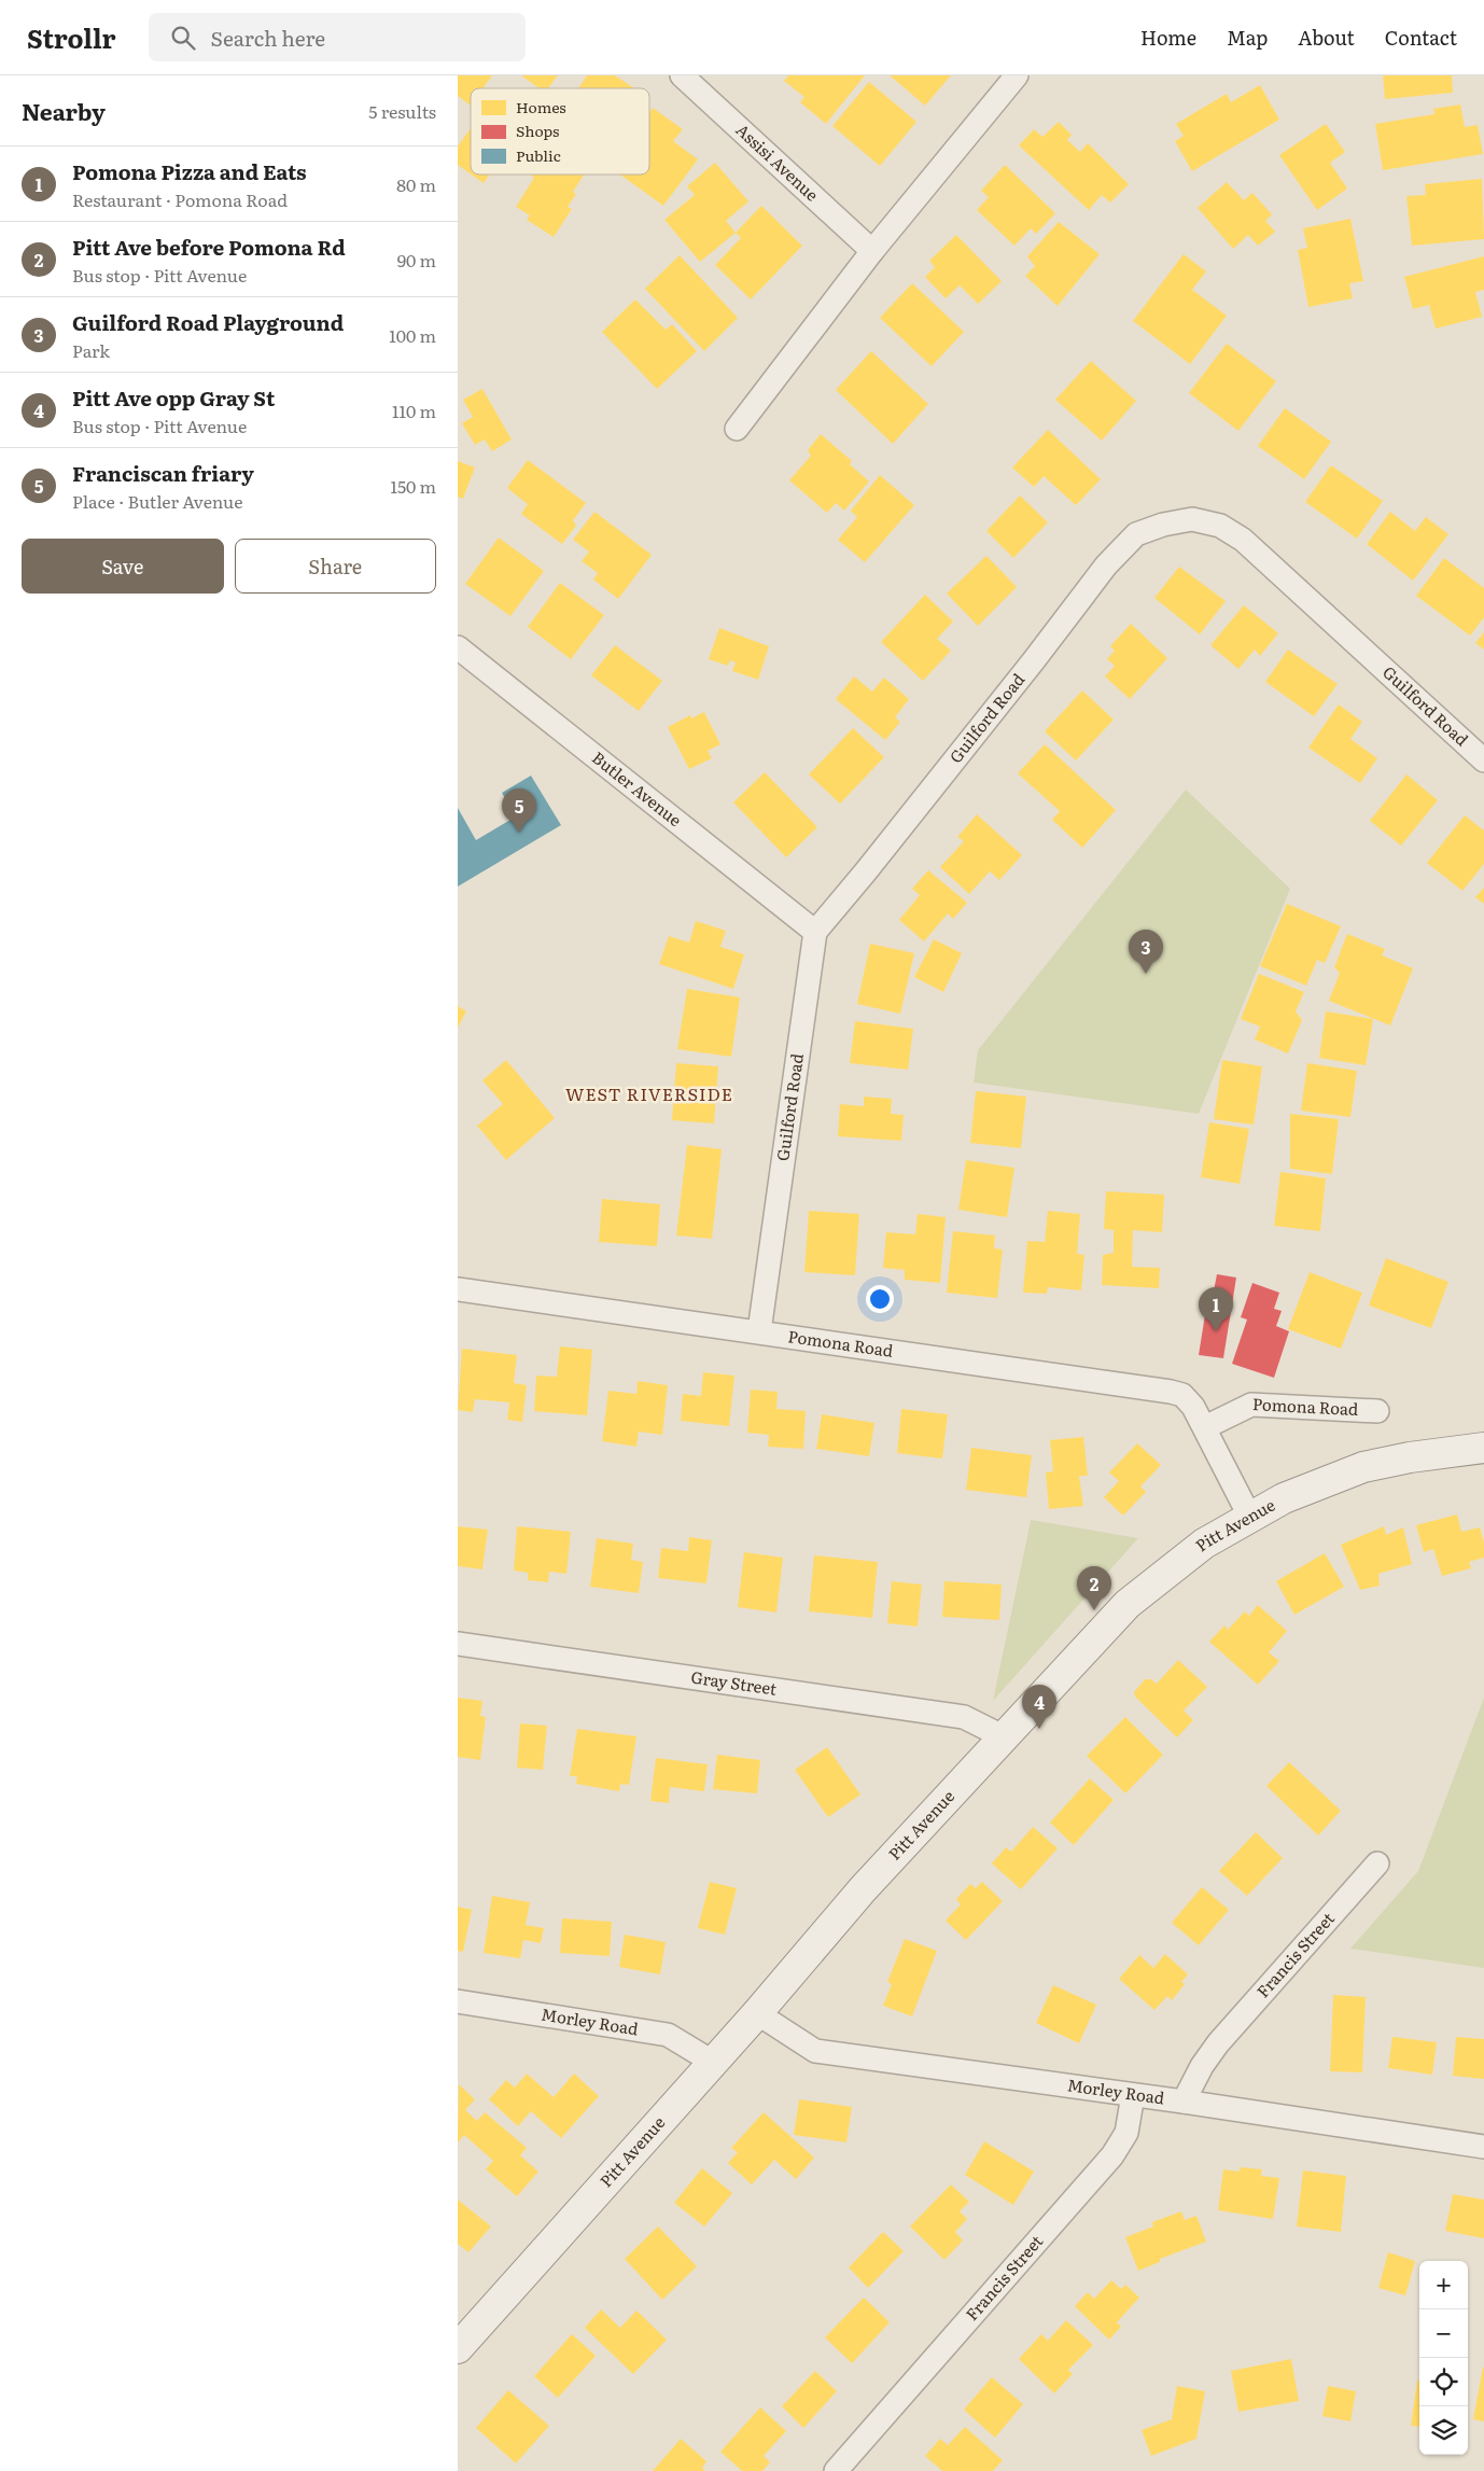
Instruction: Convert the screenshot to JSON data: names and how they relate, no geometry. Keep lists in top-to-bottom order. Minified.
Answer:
{"streets":{"street":["Assisi Avenue","Guilford Road","Butler Avenue","Pomona Road","Pitt Avenue","Gray Street","Francis Street","Morley Road"]},"crossings":[["Guilford Road","Butler Avenue"],["Guilford Road","Pomona Road"],["Pomona Road","Pitt Avenue"],["Pitt Avenue","Gray Street"],["Pitt Avenue","Morley Road"],["Francis Street","Morley Road"]],"districts":["WEST RIVERSIDE"],"legend":["Homes","Shops","Public"],"page":{"header":"Strollr","search":"Search here","nav":["Home","Map","About","Contact"],"heading":["Nearby","5 results"],"list":[{"mark":"1","name":"Pomona Pizza and Eats","note":"Restaurant · Pomona Road","value":"80 m"},{"mark":"2","name":"Pitt Ave before Pomona Rd","note":"Bus stop · Pitt Avenue","value":"90 m"},{"mark":"3","name":"Guilford Road Playground","note":"Park","value":"100 m"},{"mark":"4","name":"Pitt Ave opp Gray St","note":"Bus stop · Pitt Avenue","value":"110 m"},{"mark":"5","name":"Franciscan friary","note":"Place · Butler Avenue","value":"150 m"}],"buttons":["Save","Share"],"pins":["5","3","1","2","4"],"map_buttons":["+","−"]}}
